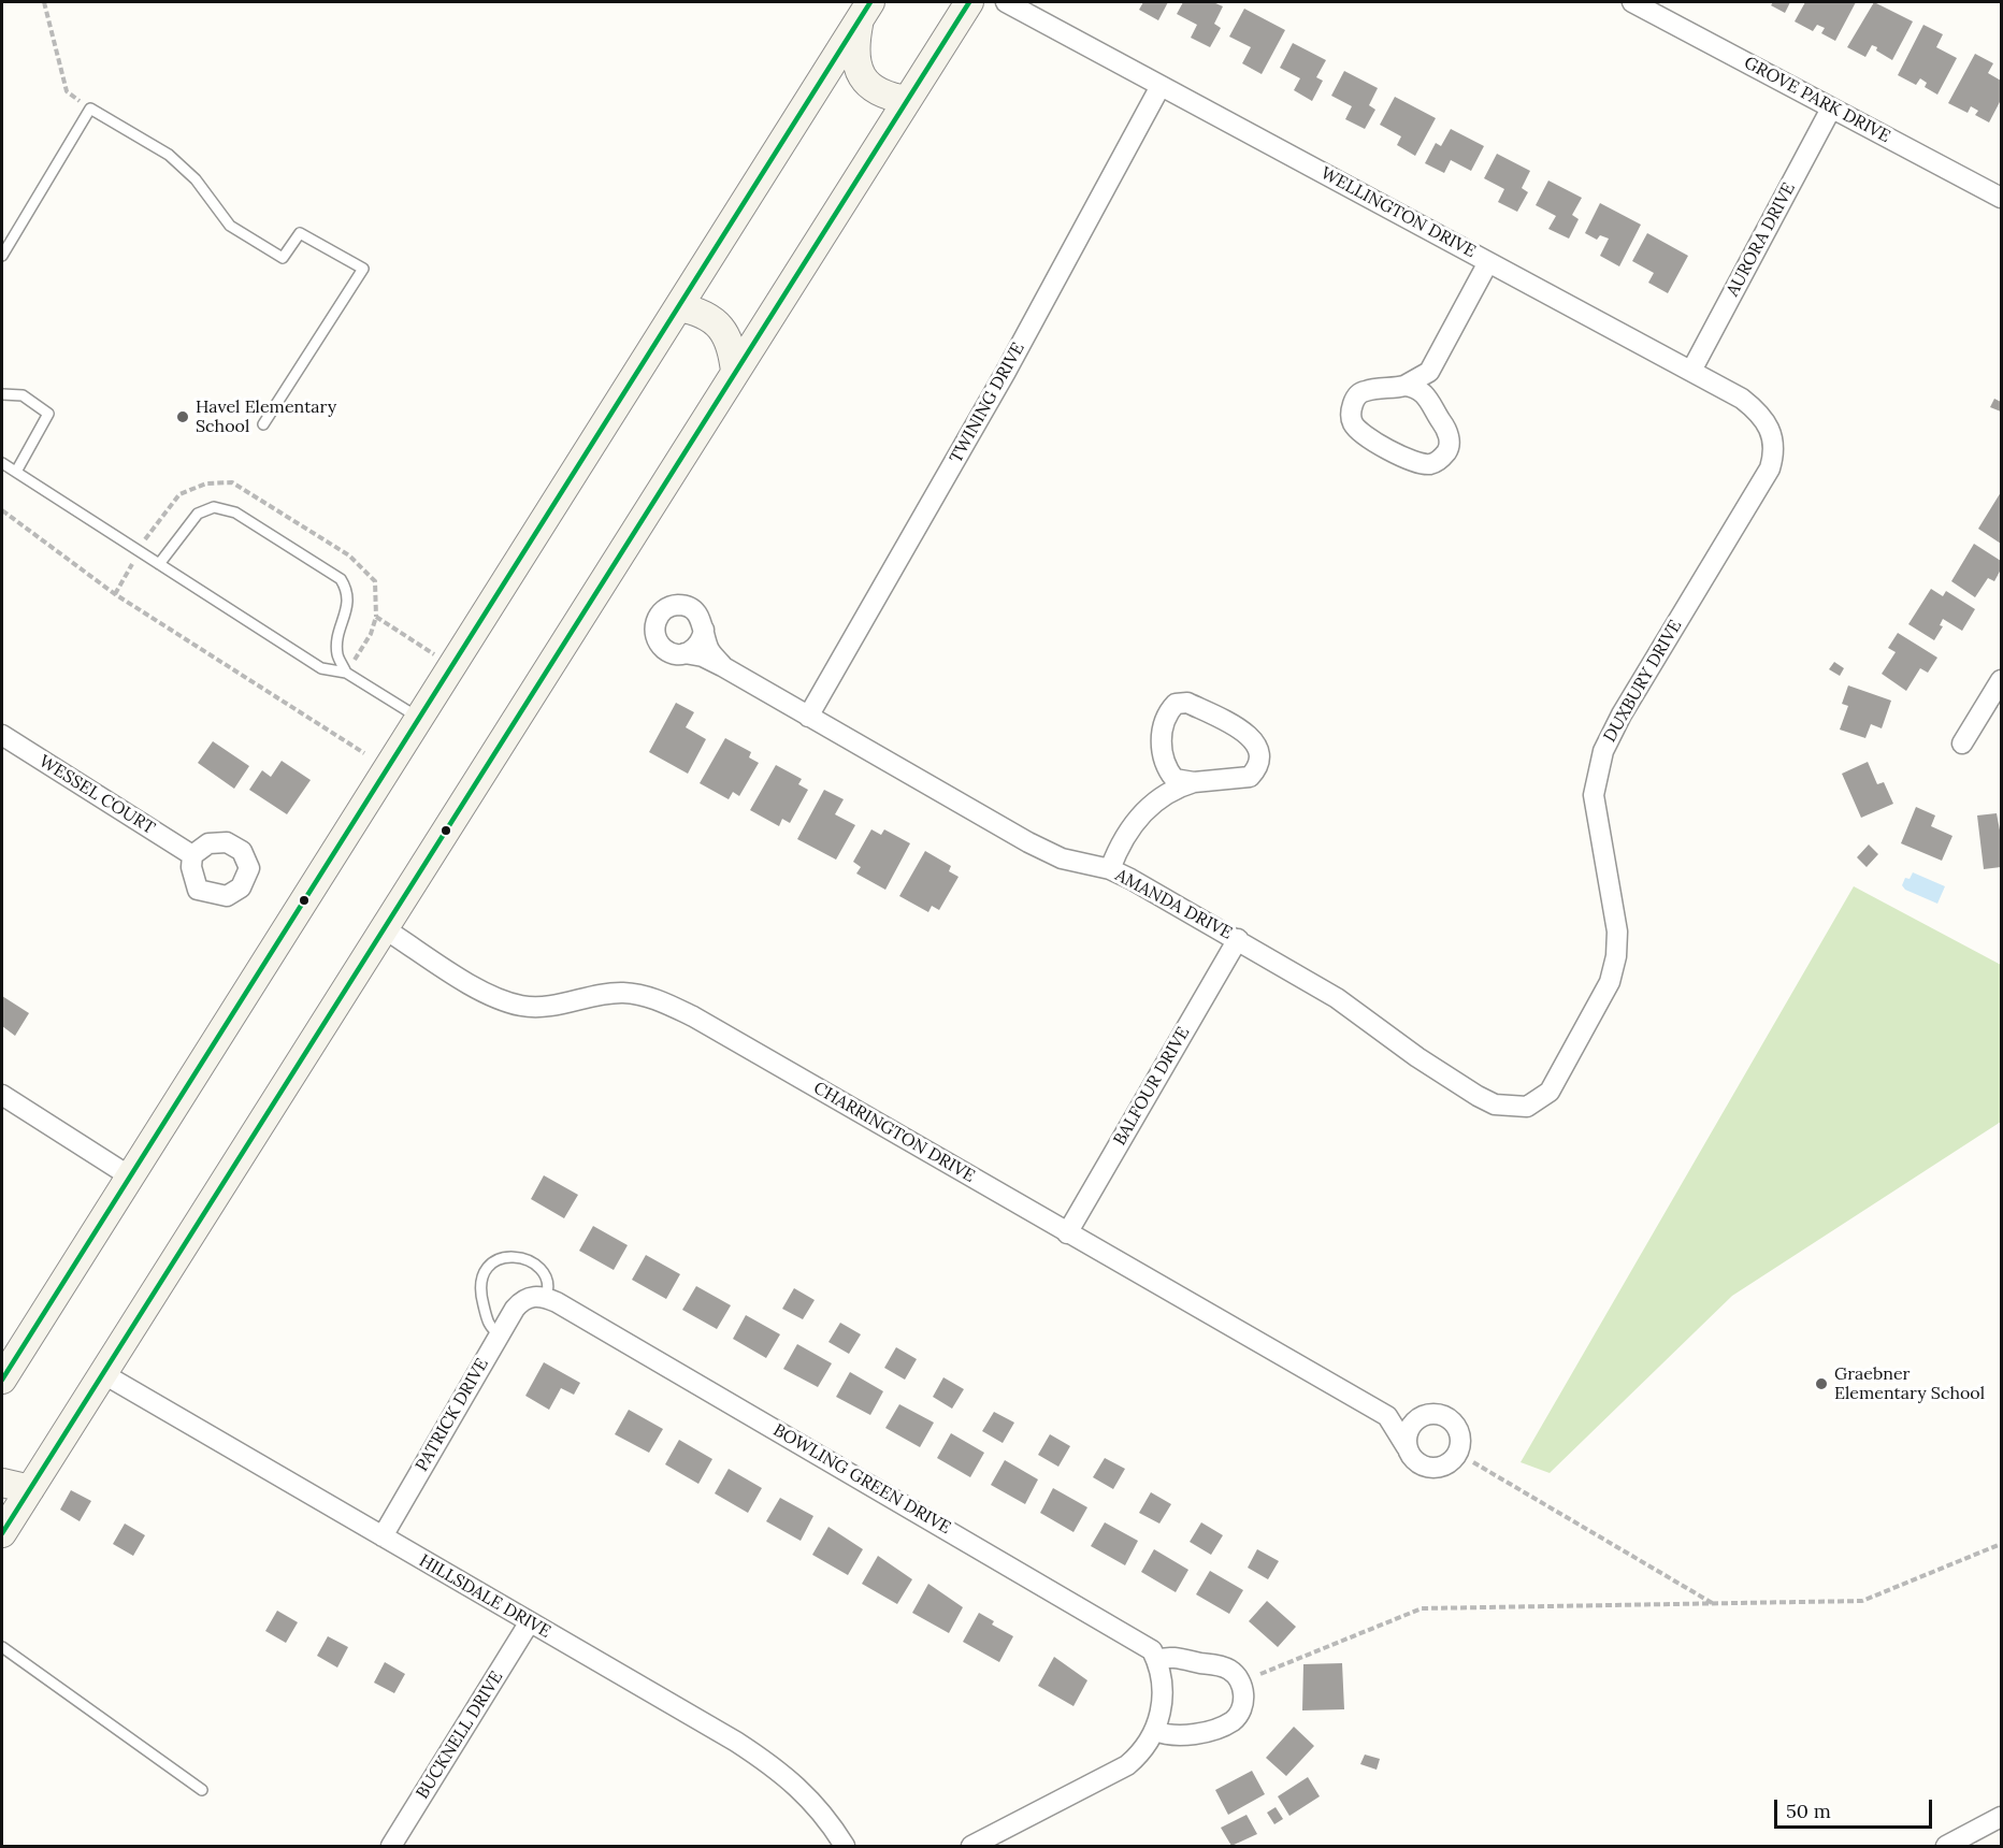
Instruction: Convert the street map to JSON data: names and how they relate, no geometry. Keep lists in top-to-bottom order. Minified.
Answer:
{"streets":{"street":["GROVE PARK DRIVE","WELLINGTON DRIVE","AURORA DRIVE","TWINING DRIVE","DUXBURY DRIVE","WESSEL COURT","AMANDA DRIVE","BALFOUR DRIVE","CHARRINGTON DRIVE","PATRICK DRIVE","BOWLING GREEN DRIVE","HILLSDALE DRIVE","BUCKNELL DRIVE"]},"crossings":[["GROVE PARK DRIVE","AURORA DRIVE"],["WELLINGTON DRIVE","AURORA DRIVE"],["WELLINGTON DRIVE","TWINING DRIVE"],["WELLINGTON DRIVE","DUXBURY DRIVE"],["TWINING DRIVE","AMANDA DRIVE"],["DUXBURY DRIVE","AMANDA DRIVE"],["AMANDA DRIVE","BALFOUR DRIVE"],["BALFOUR DRIVE","CHARRINGTON DRIVE"],["PATRICK DRIVE","BOWLING GREEN DRIVE"],["PATRICK DRIVE","HILLSDALE DRIVE"],["HILLSDALE DRIVE","BUCKNELL DRIVE"]],"places":["Havel Elementary School","Graebner Elementary School"],"scale_bar":"50 m"}
